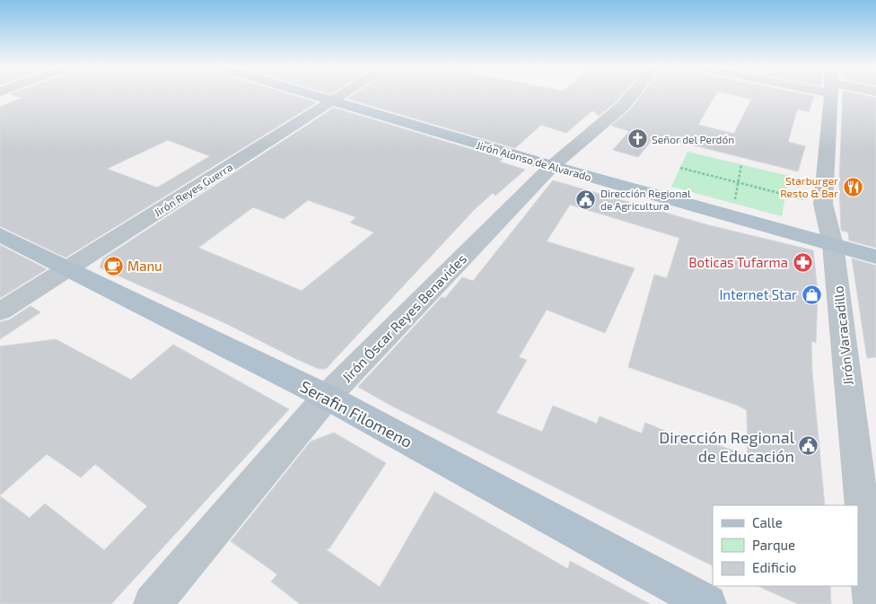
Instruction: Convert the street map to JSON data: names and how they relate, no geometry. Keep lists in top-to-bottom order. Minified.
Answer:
{"streets":{"main road":["Jirón Alonso de Alvarado","Serafin Filomeno"],"street":["Jirón Reyes Guerra","Jirón Óscar Reyes Benavides","Jirón Varacadillo"]},"crossings":[["Jirón Alonso de Alvarado","Jirón Reyes Guerra"],["Jirón Alonso de Alvarado","Jirón Óscar Reyes Benavides"],["Jirón Alonso de Alvarado","Jirón Varacadillo"],["Jirón Reyes Guerra","Serafin Filomeno"],["Jirón Óscar Reyes Benavides","Serafin Filomeno"]],"places":{"church":["Señor del Perdón"],"restaurant":["Starburger Resto & Bar"],"public building":["Dirección Regional de Agricultura","Dirección Regional de Educación"],"pharmacy":["Boticas Tufarma"],"cafe":["Manu"],"shop":["Internet Star"]},"legend":["Calle","Parque","Edificio"]}
